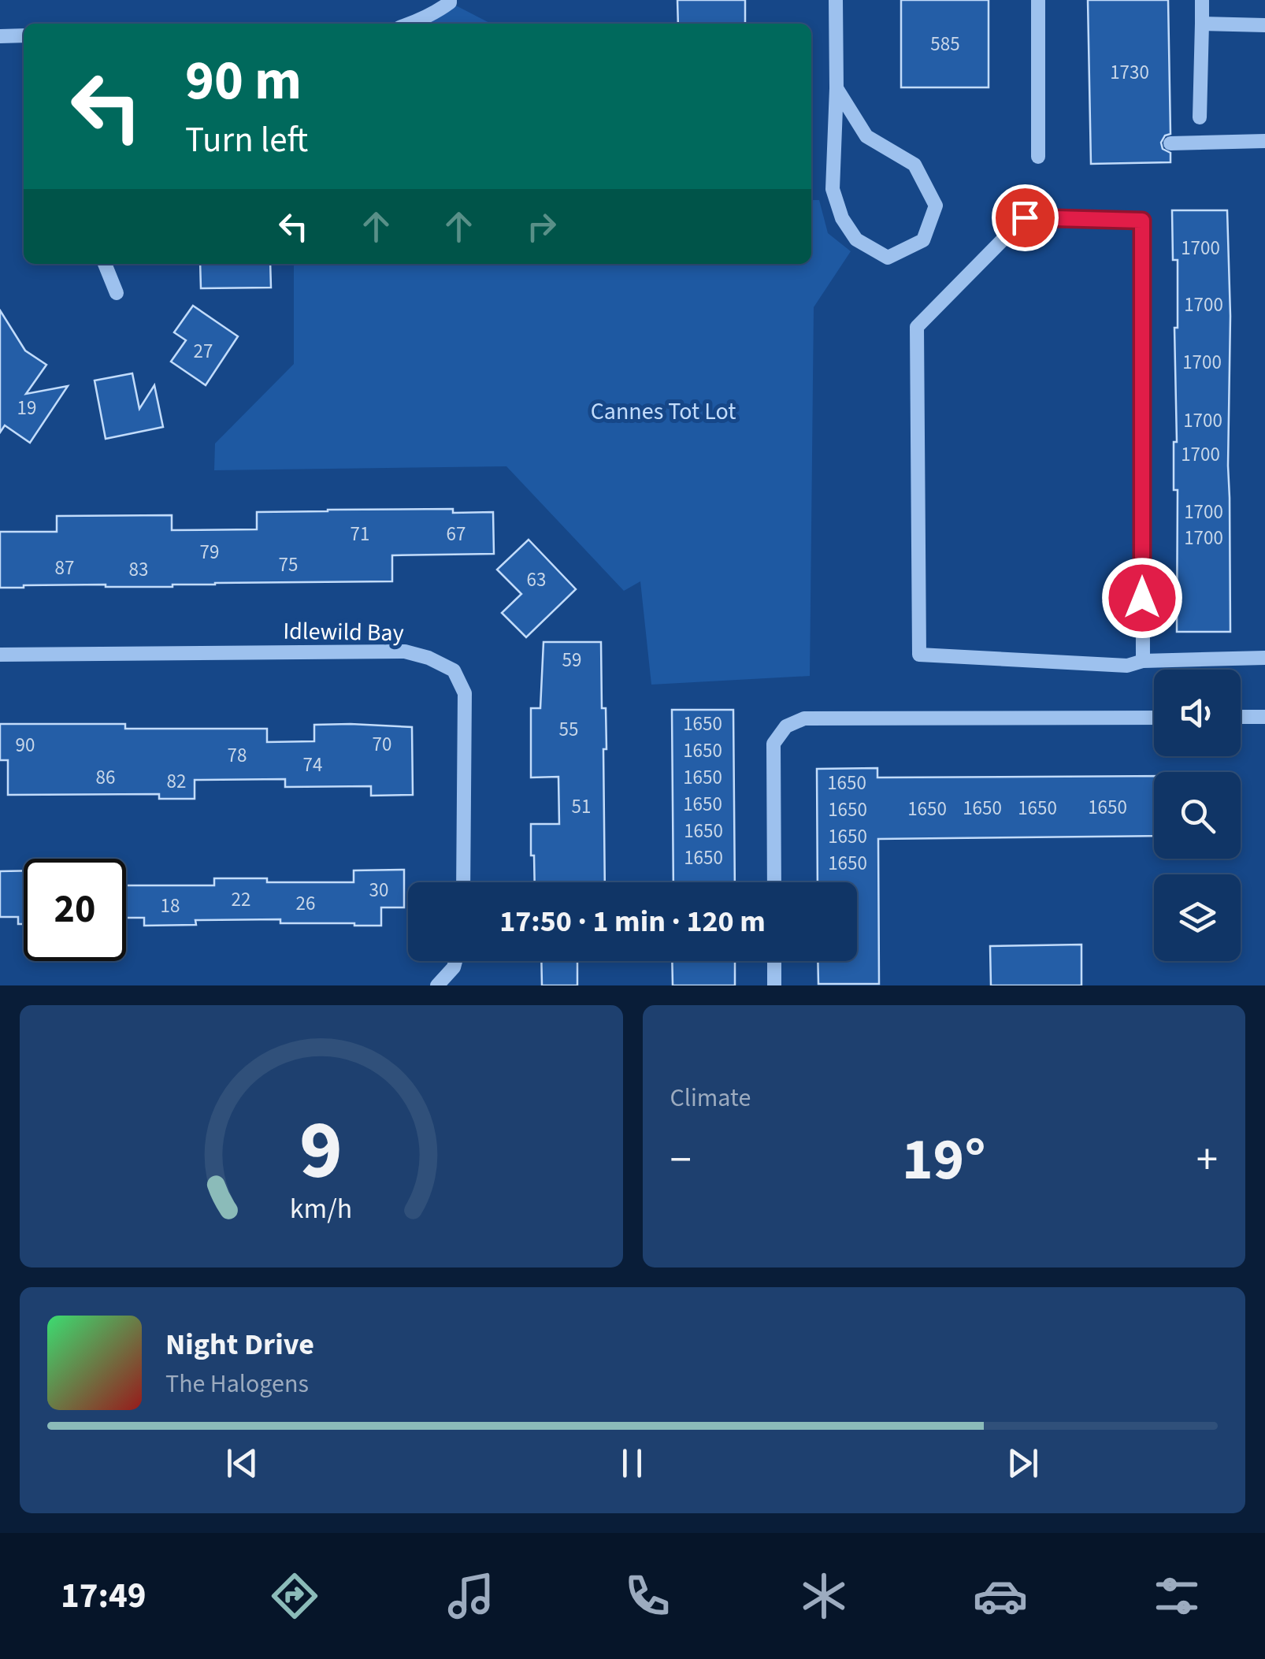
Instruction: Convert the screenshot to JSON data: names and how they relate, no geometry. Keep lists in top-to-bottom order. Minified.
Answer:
{"streets":{"street":["Idlewild Bay"]},"parks":["Cannes Tot Lot"],"house_numbers":["585","1730","1700","1700","27","1700","19","1700","1700","1700","71","67","1700","79","75","87","83","63","59","1650","55","70","90","1650","78","74","86","1650","82","1650","1650","51","1650","1650","1650","1650","1650","1650","1650","1650","1650","30","22","26","18"],"page":{"turn":["90 m","Turn left"],"limit":"20","trip":"17:50 · 1 min · 120 m","tile":"Climate","heat":["−","19°","+"],"song":["Night Drive","The Halogens"],"tabs":"17:49","gauge":["9","km/h"]}}
